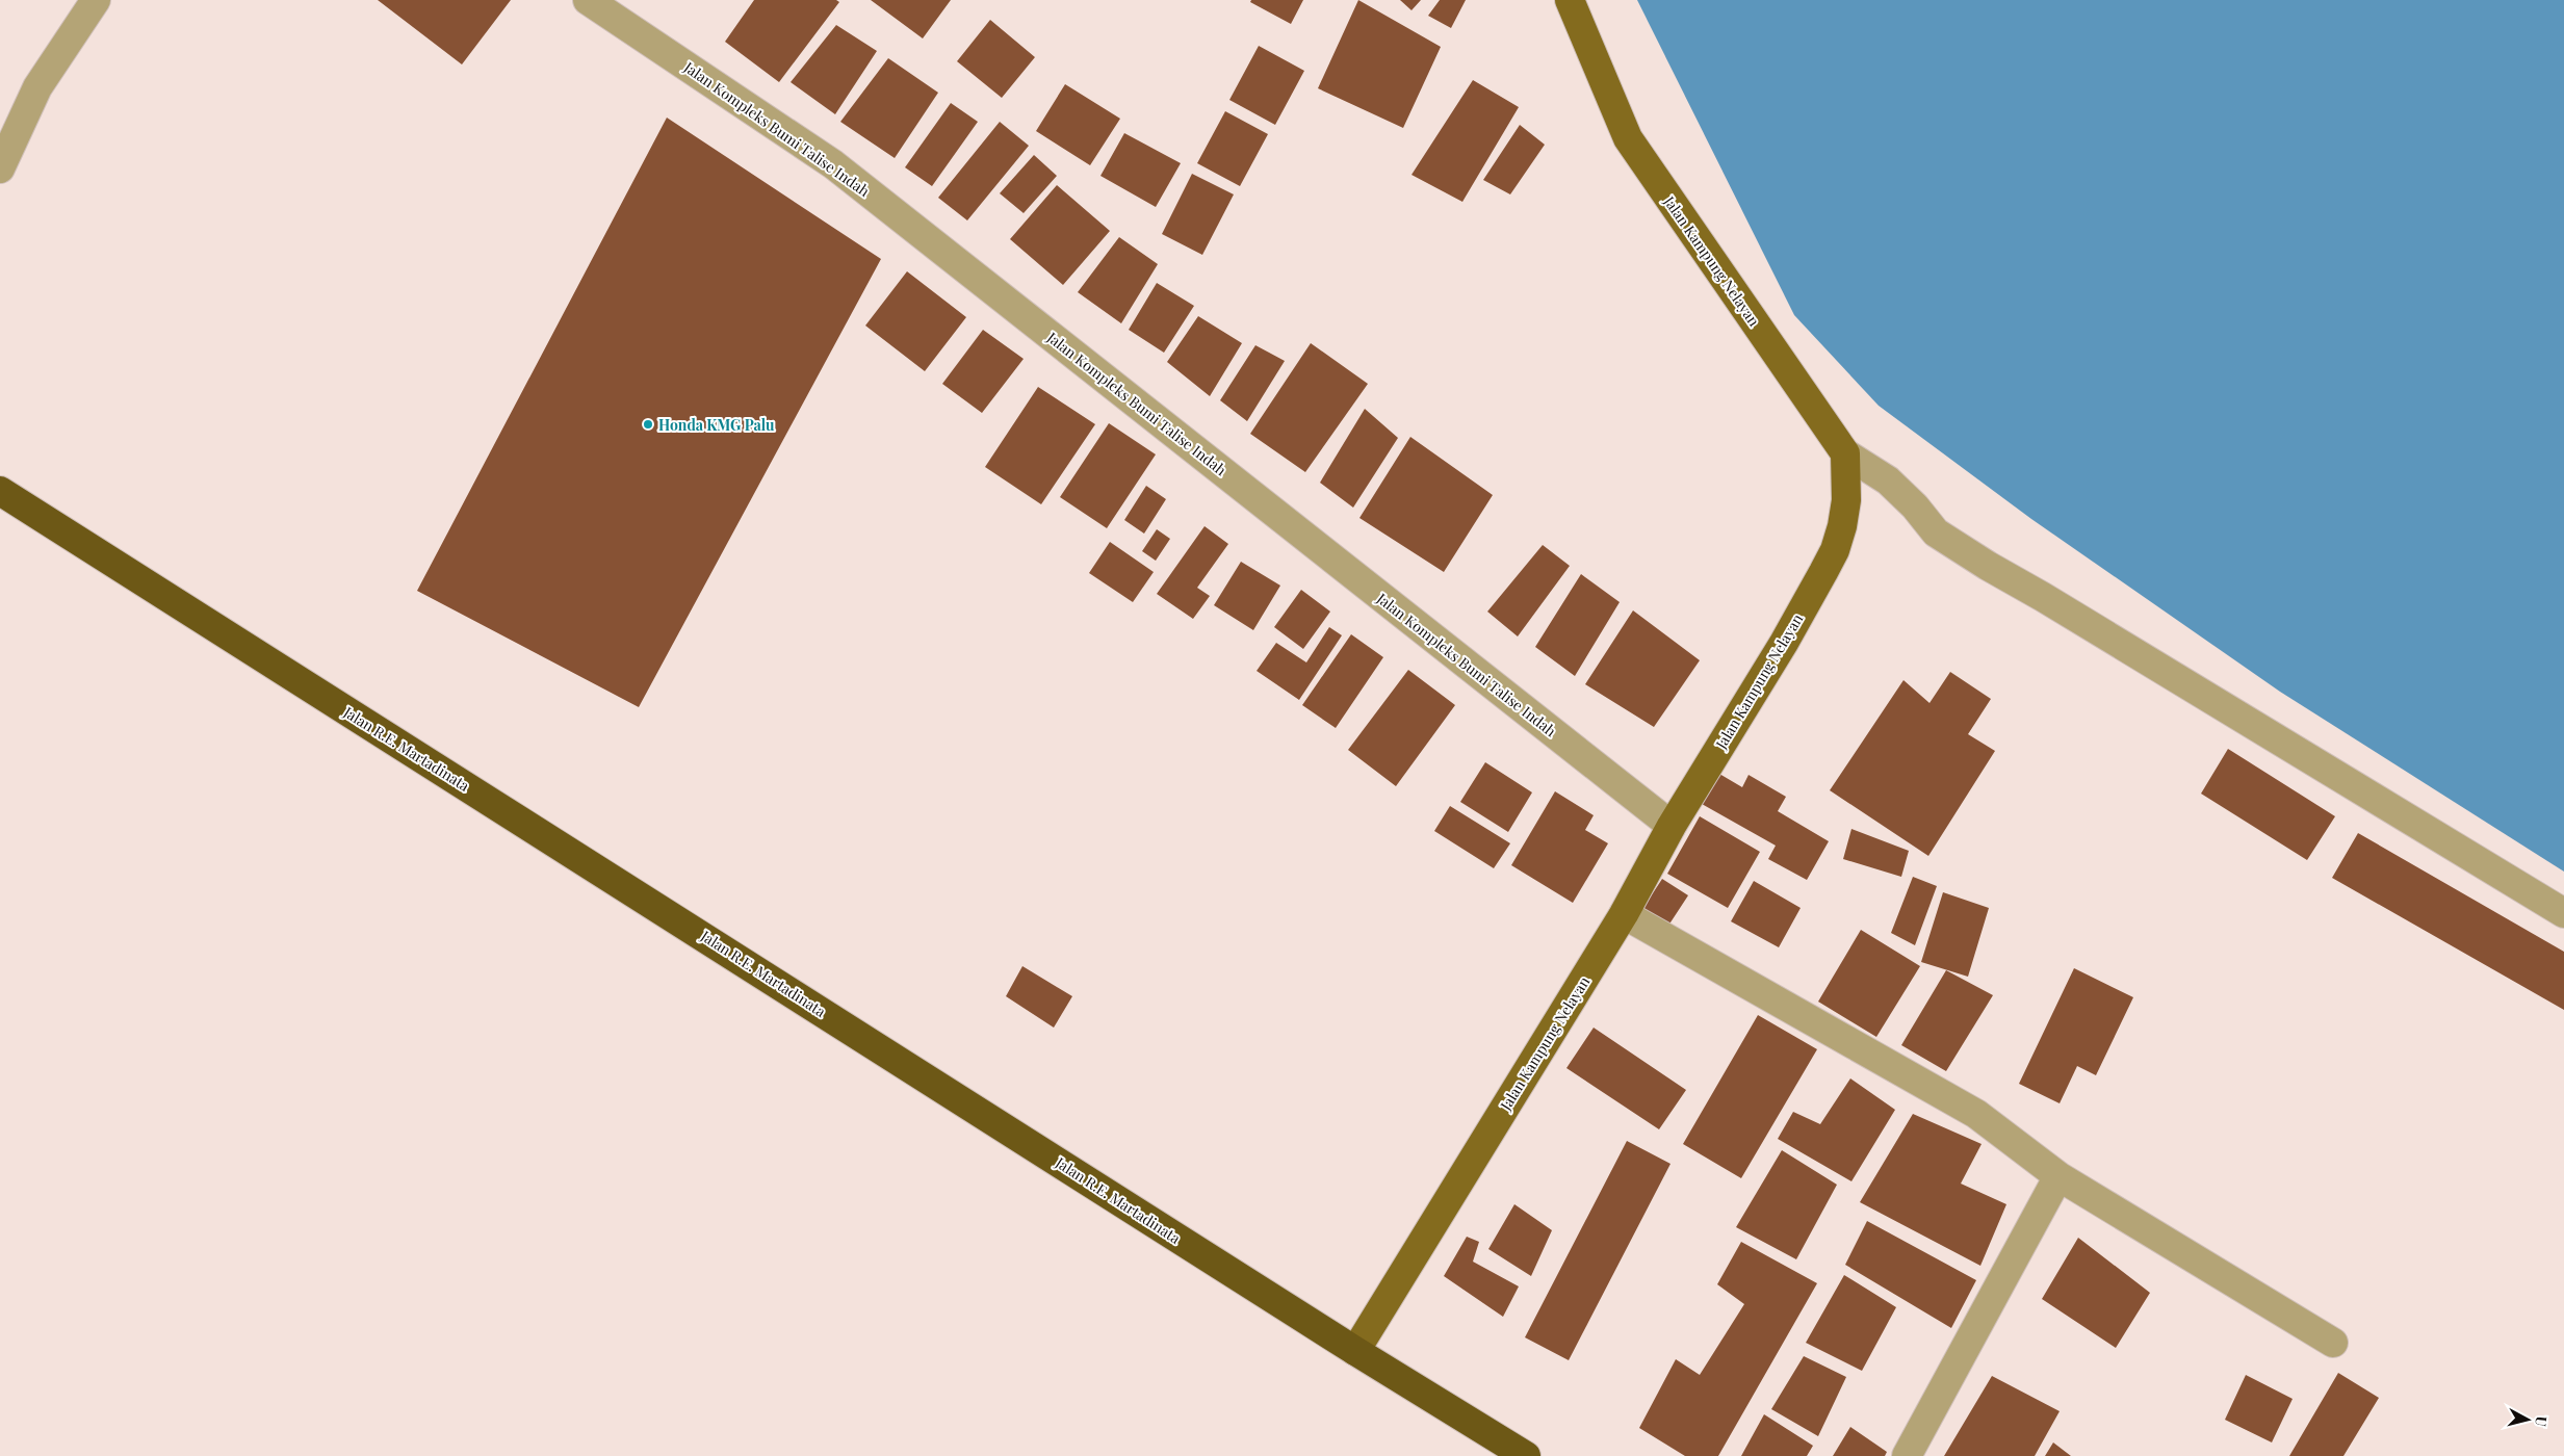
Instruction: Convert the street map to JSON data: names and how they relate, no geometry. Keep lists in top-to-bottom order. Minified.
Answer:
{"streets":{"highway":["Jalan R.E. Martadinata"],"main road":["Jalan Kampung Nelayan"],"street":["Jalan Kompleks Bumi Talise Indah"]},"crossings":[["Jalan Kompleks Bumi Talise Indah","Jalan Kampung Nelayan"],["Jalan Kampung Nelayan","Jalan R.E. Martadinata"]],"places":["Honda KMG Palu"],"north":"right"}
